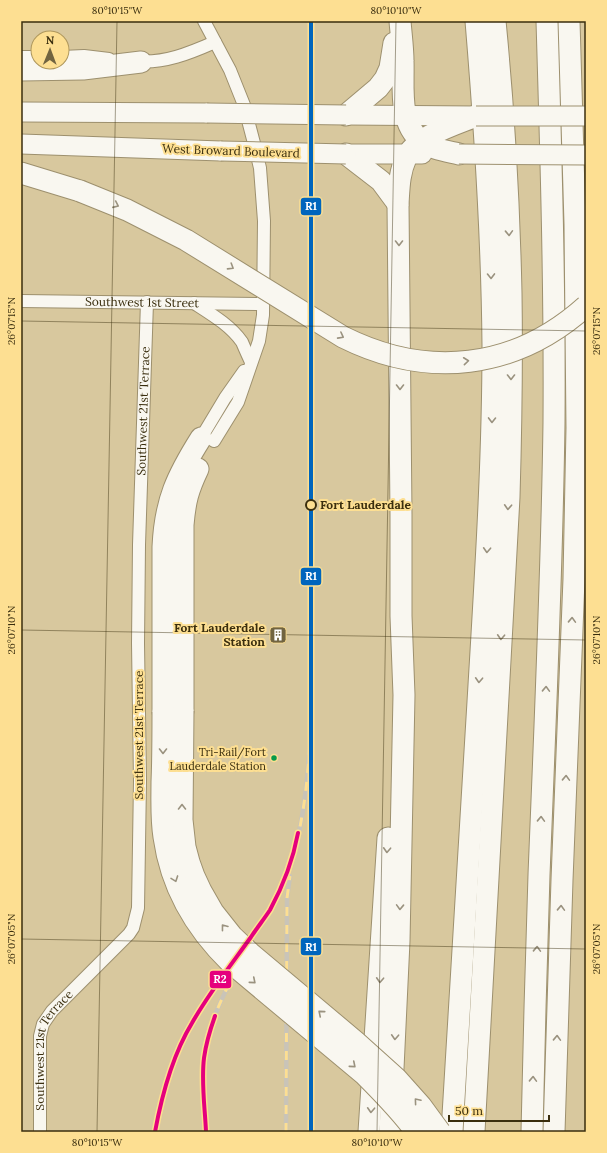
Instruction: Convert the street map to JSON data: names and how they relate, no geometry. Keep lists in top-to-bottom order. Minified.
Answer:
{"streets":{"main road":["West Broward Boulevard"],"street":["Southwest 1st Street","Southwest 21st Terrace"]},"crossings":[["Southwest 1st Street","Southwest 21st Terrace"]],"places":{"other":["Fort Lauderdale","Tri-Rail/Fort Lauderdale Station"],"building":["Fort Lauderdale Station"]},"lines":["transit line R1","transit line R2"],"scale_bar":"50 m","north":"top","coordinates":["80°10'15\"W","80°10'10\"W","26°07'15\"N","26°07'10\"N","26°07'05\"N"]}
